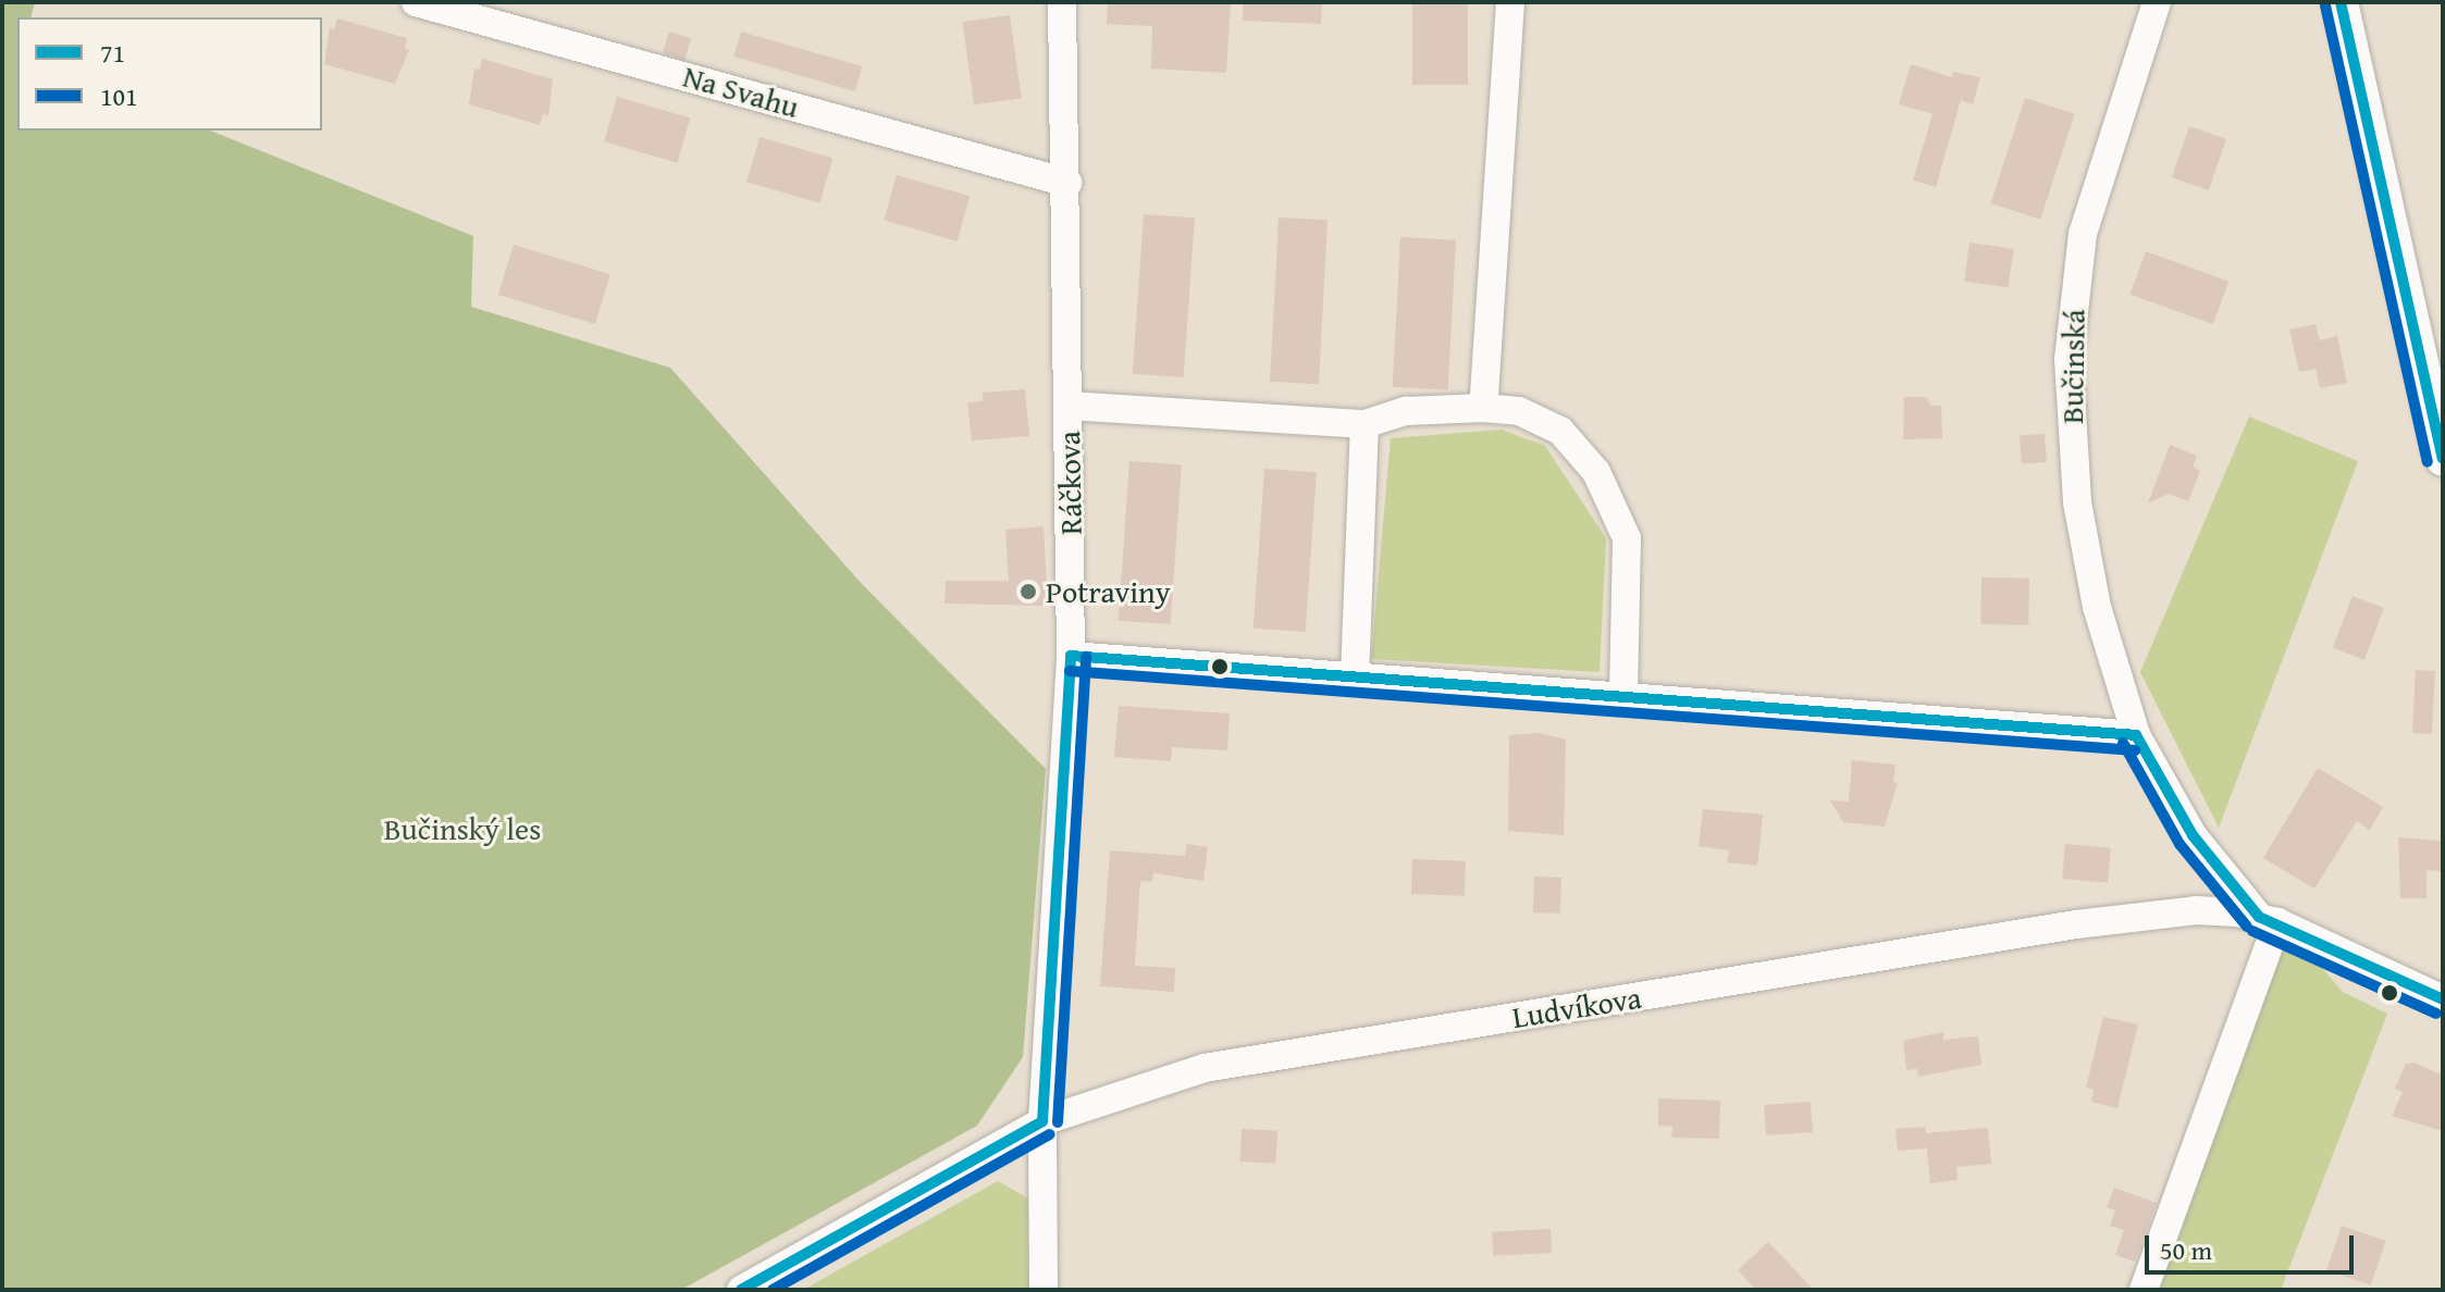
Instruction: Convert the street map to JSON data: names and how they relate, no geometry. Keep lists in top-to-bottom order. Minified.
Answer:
{"streets":{"street":["Na Svahu","Bučinská","Ráčkova","Ludvíkova"]},"crossings":[["Na Svahu","Ráčkova"],["Bučinská","Ludvíkova"],["Ráčkova","Ludvíkova"]],"parks":["Bučinský les"],"places":["Potraviny"],"lines":["transit line 71","transit line 101"],"legend":["71","101"],"scale_bar":"50 m"}
